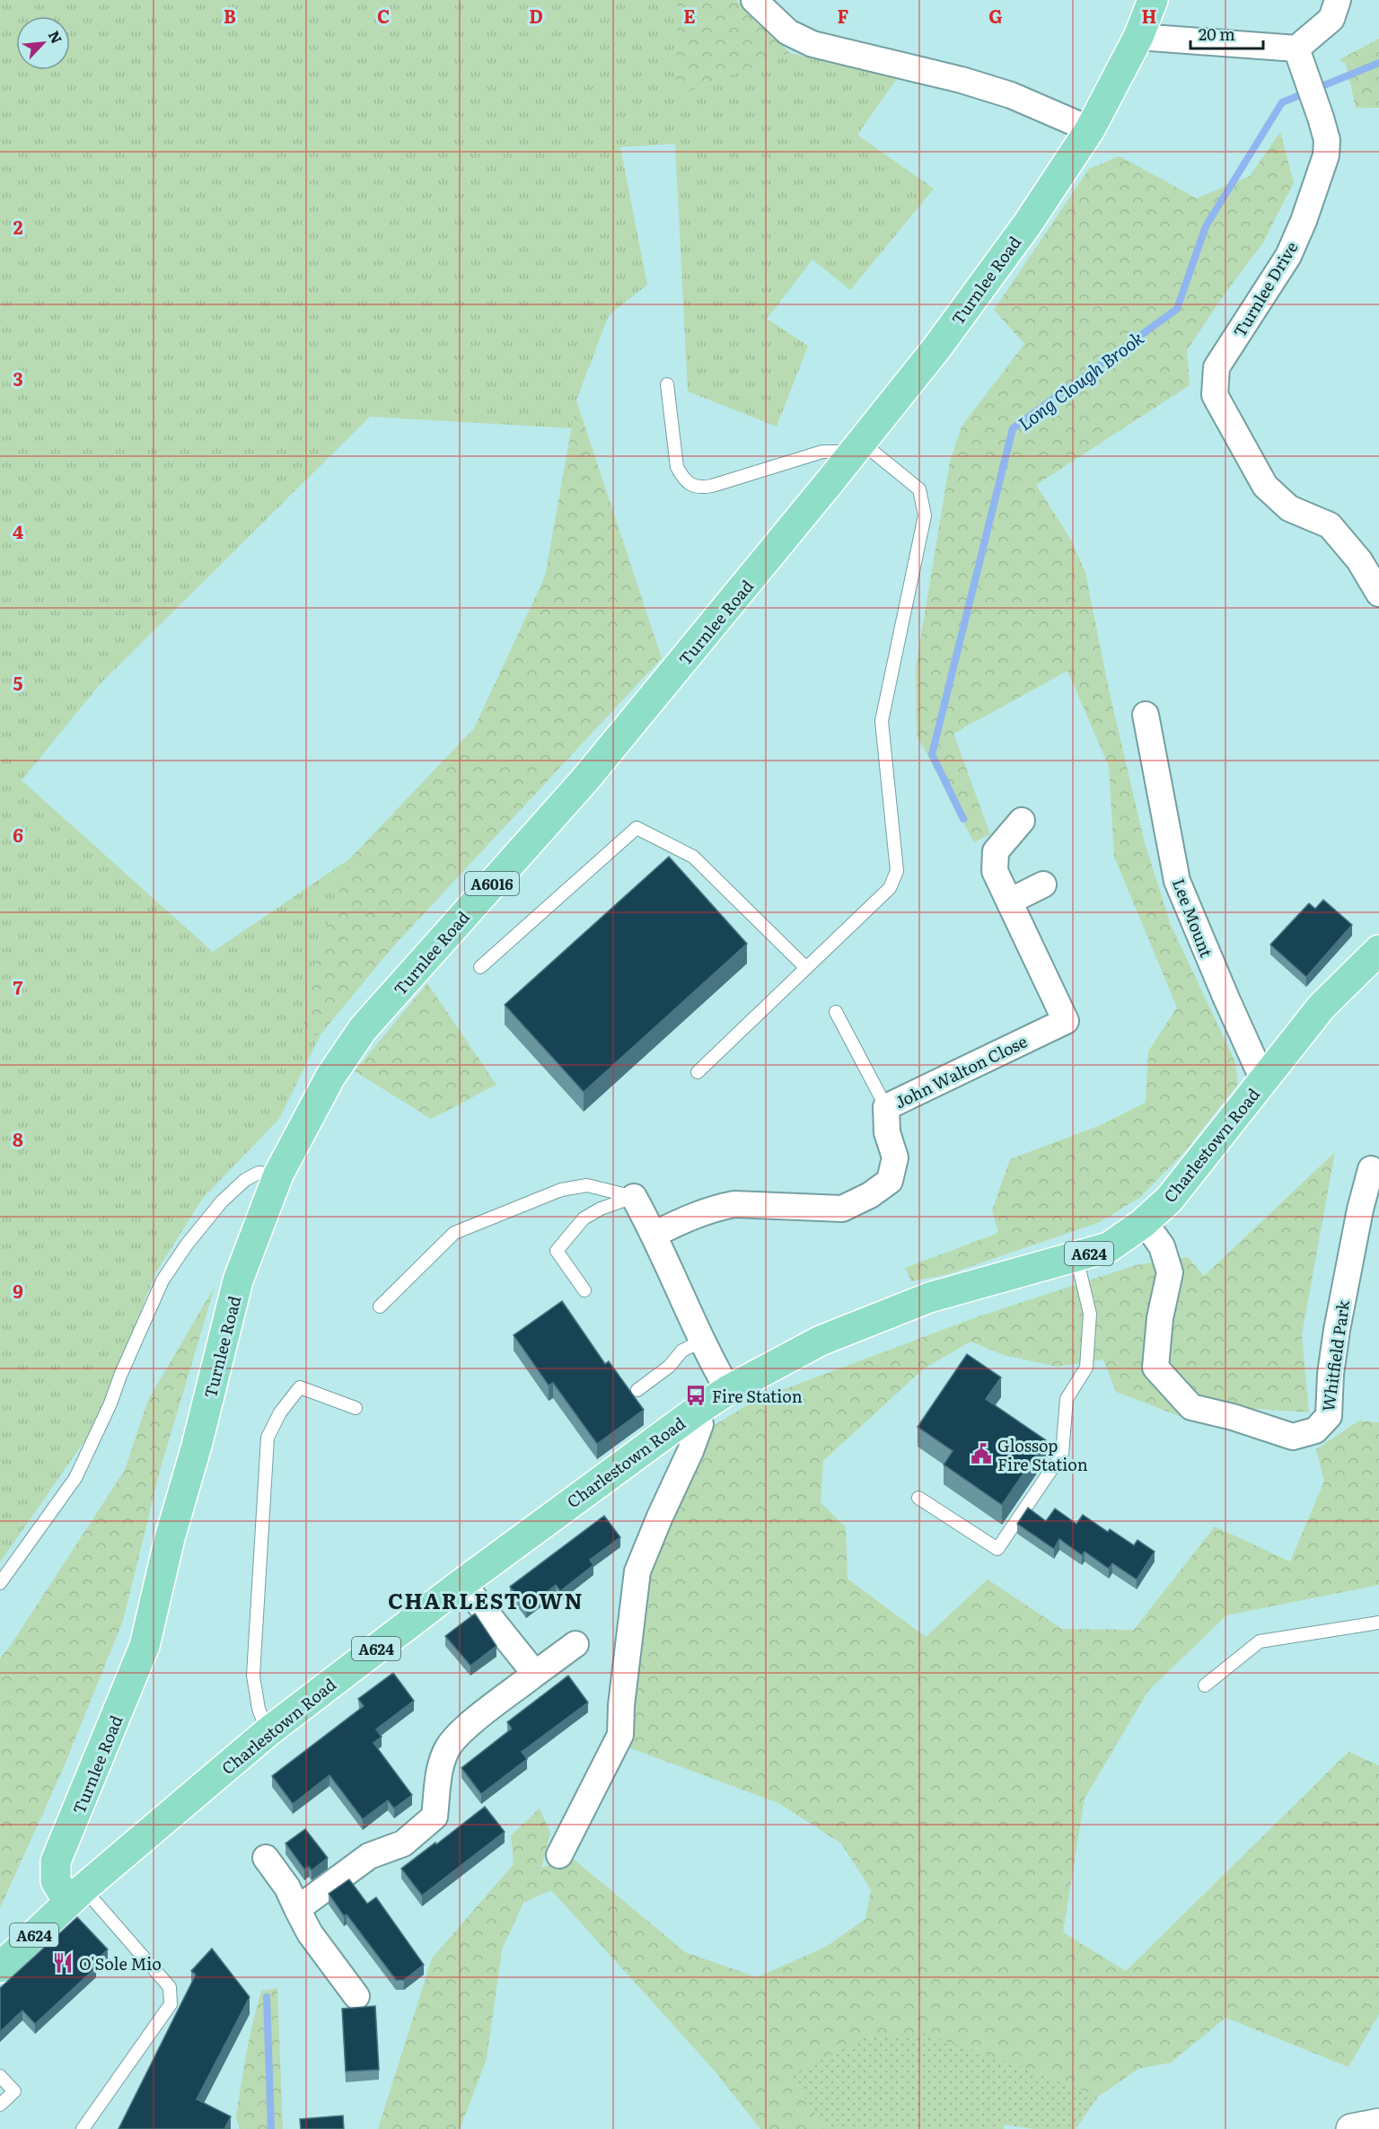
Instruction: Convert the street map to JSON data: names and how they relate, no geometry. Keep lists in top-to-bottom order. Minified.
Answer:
{"streets":{"main road":["Turnlee Road","A6016","Charlestown Road","A624"],"street":["Turnlee Drive","Lee Mount","John Walton Close","Whitfield Park"]},"crossings":[["Turnlee Road","Charlestown Road"],["Turnlee Road","A624"],["Lee Mount","Charlestown Road"],["Charlestown Road","A624"],["Charlestown Road","Whitfield Park"]],"districts":["CHARLESTOWN"],"water":["Long Clough Brook"],"places":{"bus stop":["Fire Station"],"public building":["Glossop Fire Station"],"restaurant":["O'Sole Mio"]},"scale_bar":"20 m","north":"top right","grid":{"columns":["B","C","D","E","F","G","H"],"rows":["2","3","4","5","6","7","8","9"]}}
